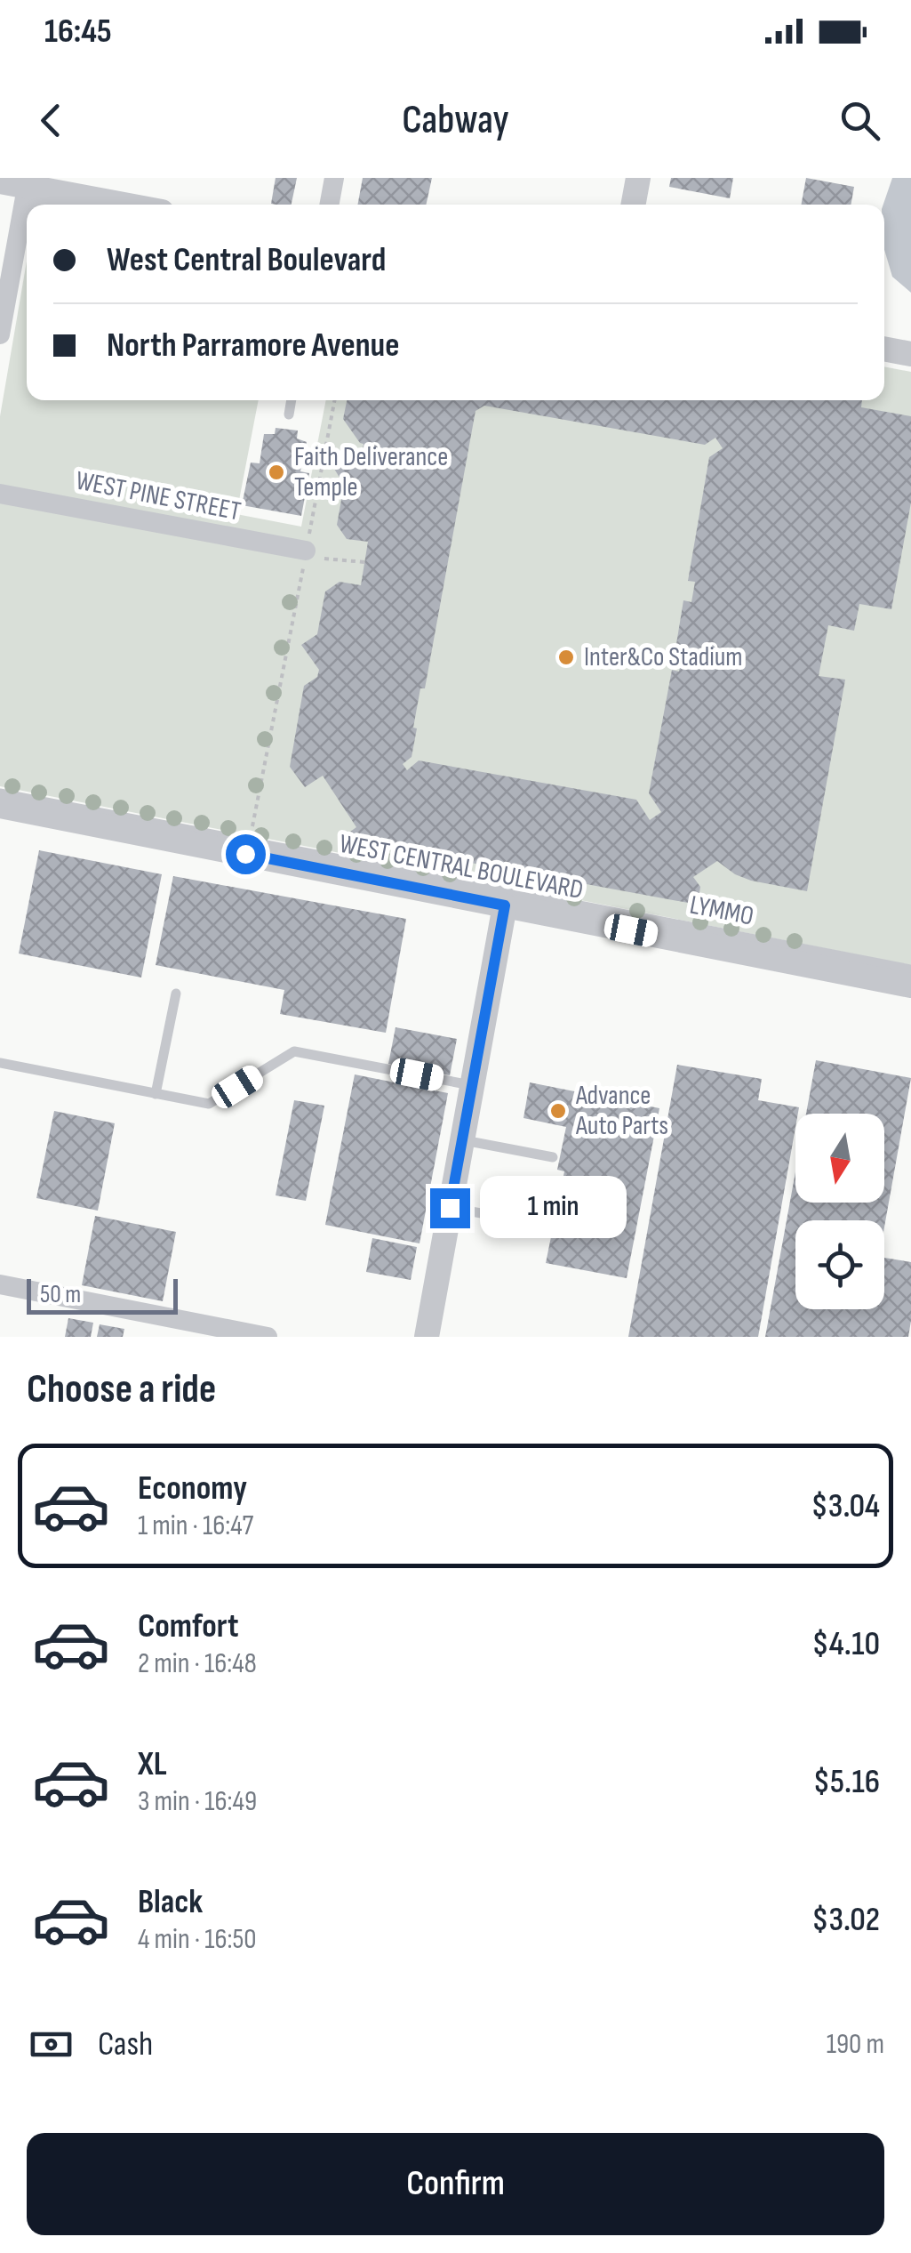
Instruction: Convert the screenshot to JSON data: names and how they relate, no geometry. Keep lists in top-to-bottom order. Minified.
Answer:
{"streets":{"street":["WEST PINE STREET","WEST CENTRAL BOULEVARD"],"lane":["LYMMO"]},"places":["Faith Deliverance Temple","Inter&Co Stadium","Advance Auto Parts"],"scale_bar":"50 m","north":"bottom","page":{"status":"16:45","header":"Cabway","banner":["West Central Boulevard","North Parramore Avenue"],"bubble":"1 min","scale":"50 m","heading":"Choose a ride","list":[{"name":"Economy","note":"1 min · 16:47","value":"$3.04"},{"name":"Comfort","note":"2 min · 16:48","value":"$4.10"},{"name":"XL","note":"3 min · 16:49","value":"$5.16"},{"name":"Black","note":"4 min · 16:50","value":"$3.02"}],"pay":["Cash","190 m"],"buttons":"Confirm"}}
